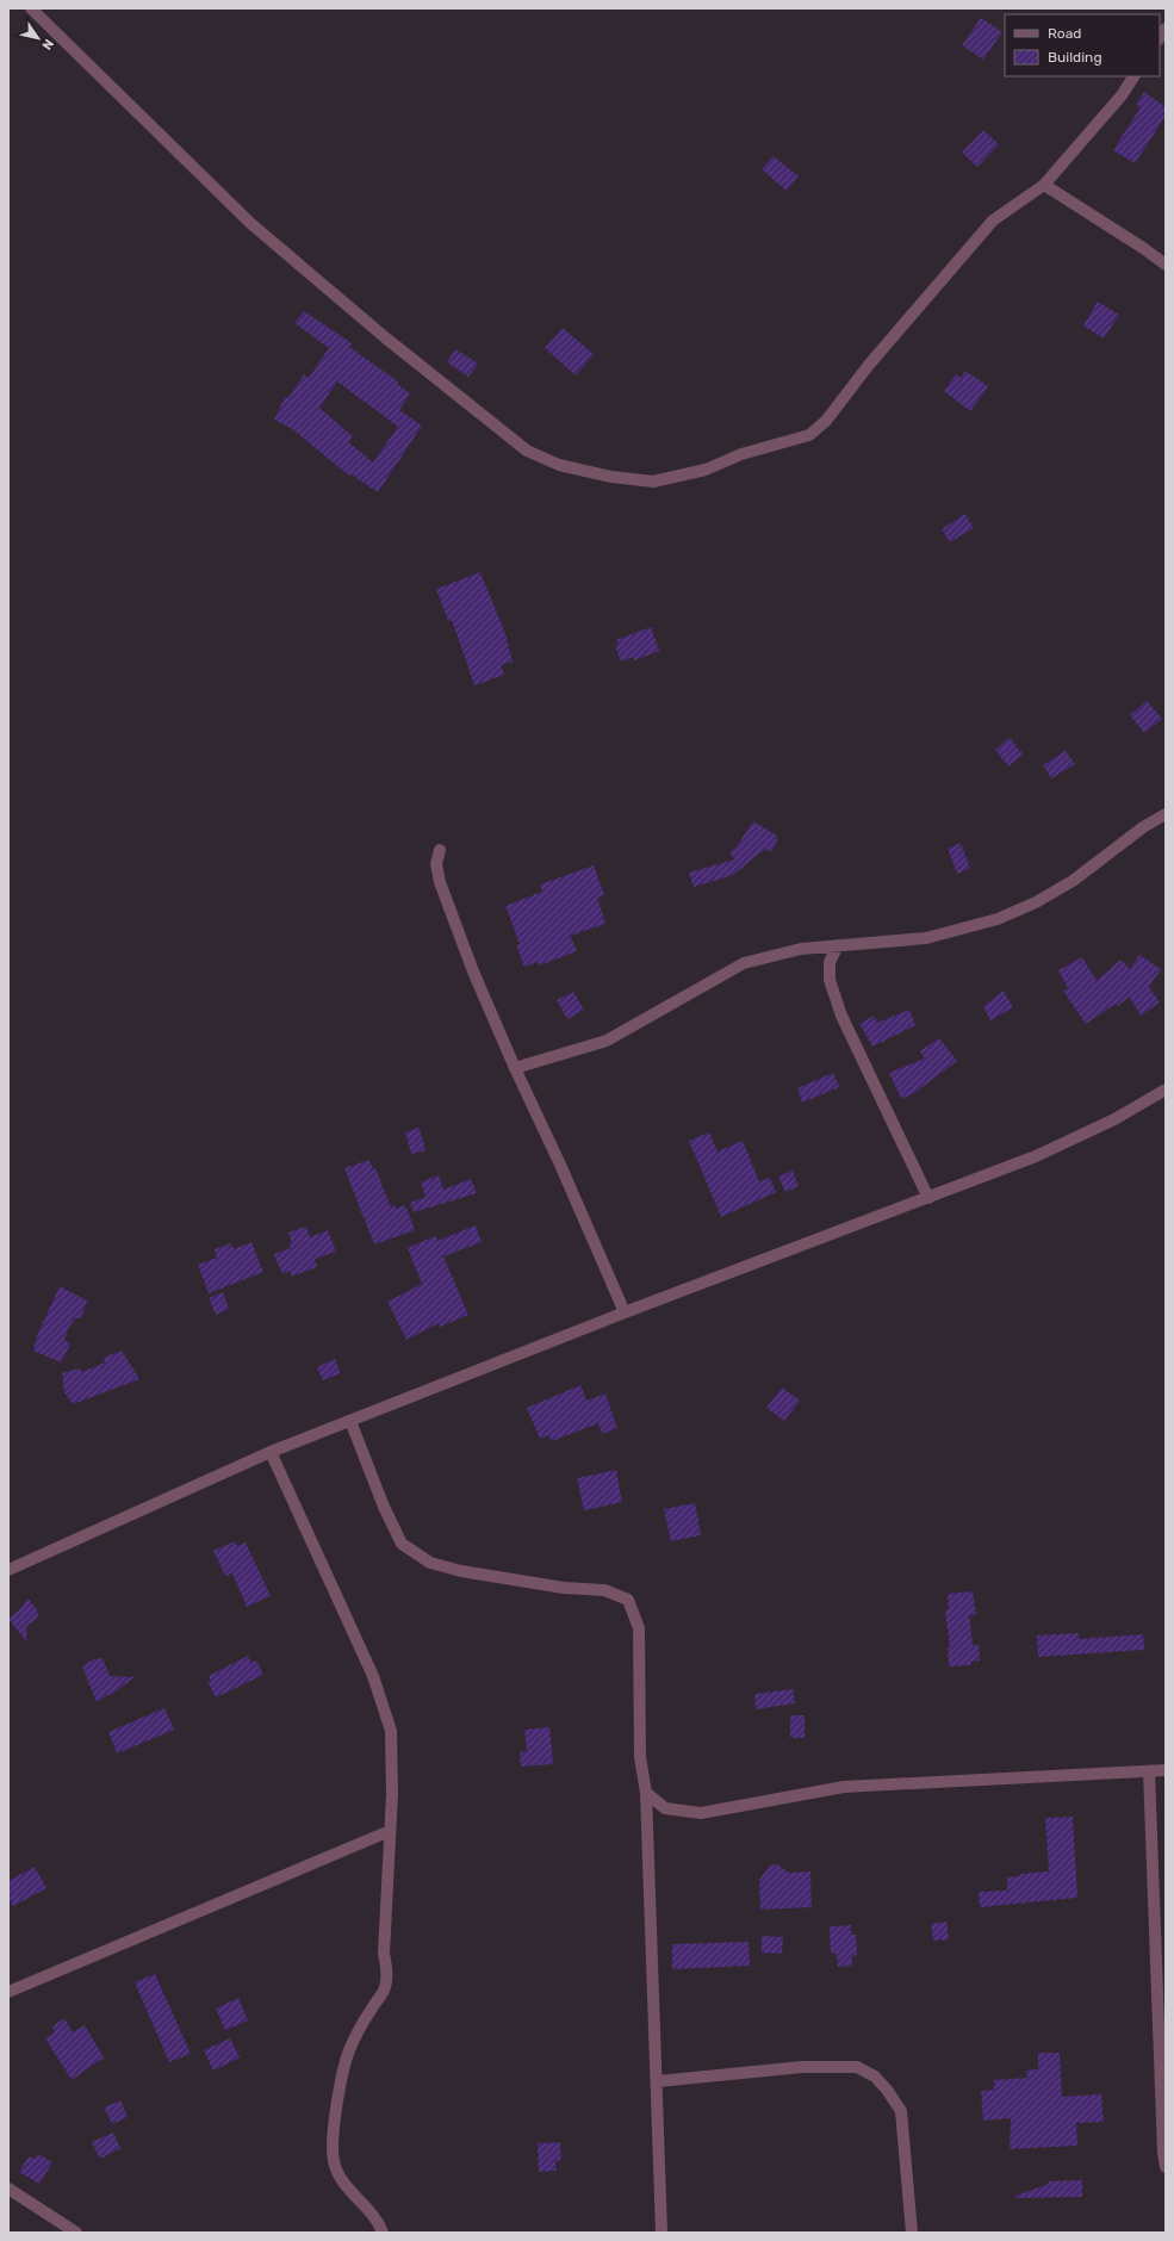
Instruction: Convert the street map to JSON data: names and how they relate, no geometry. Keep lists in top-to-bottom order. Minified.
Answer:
{"legend":["Road","Building"],"north":"bottom right"}
